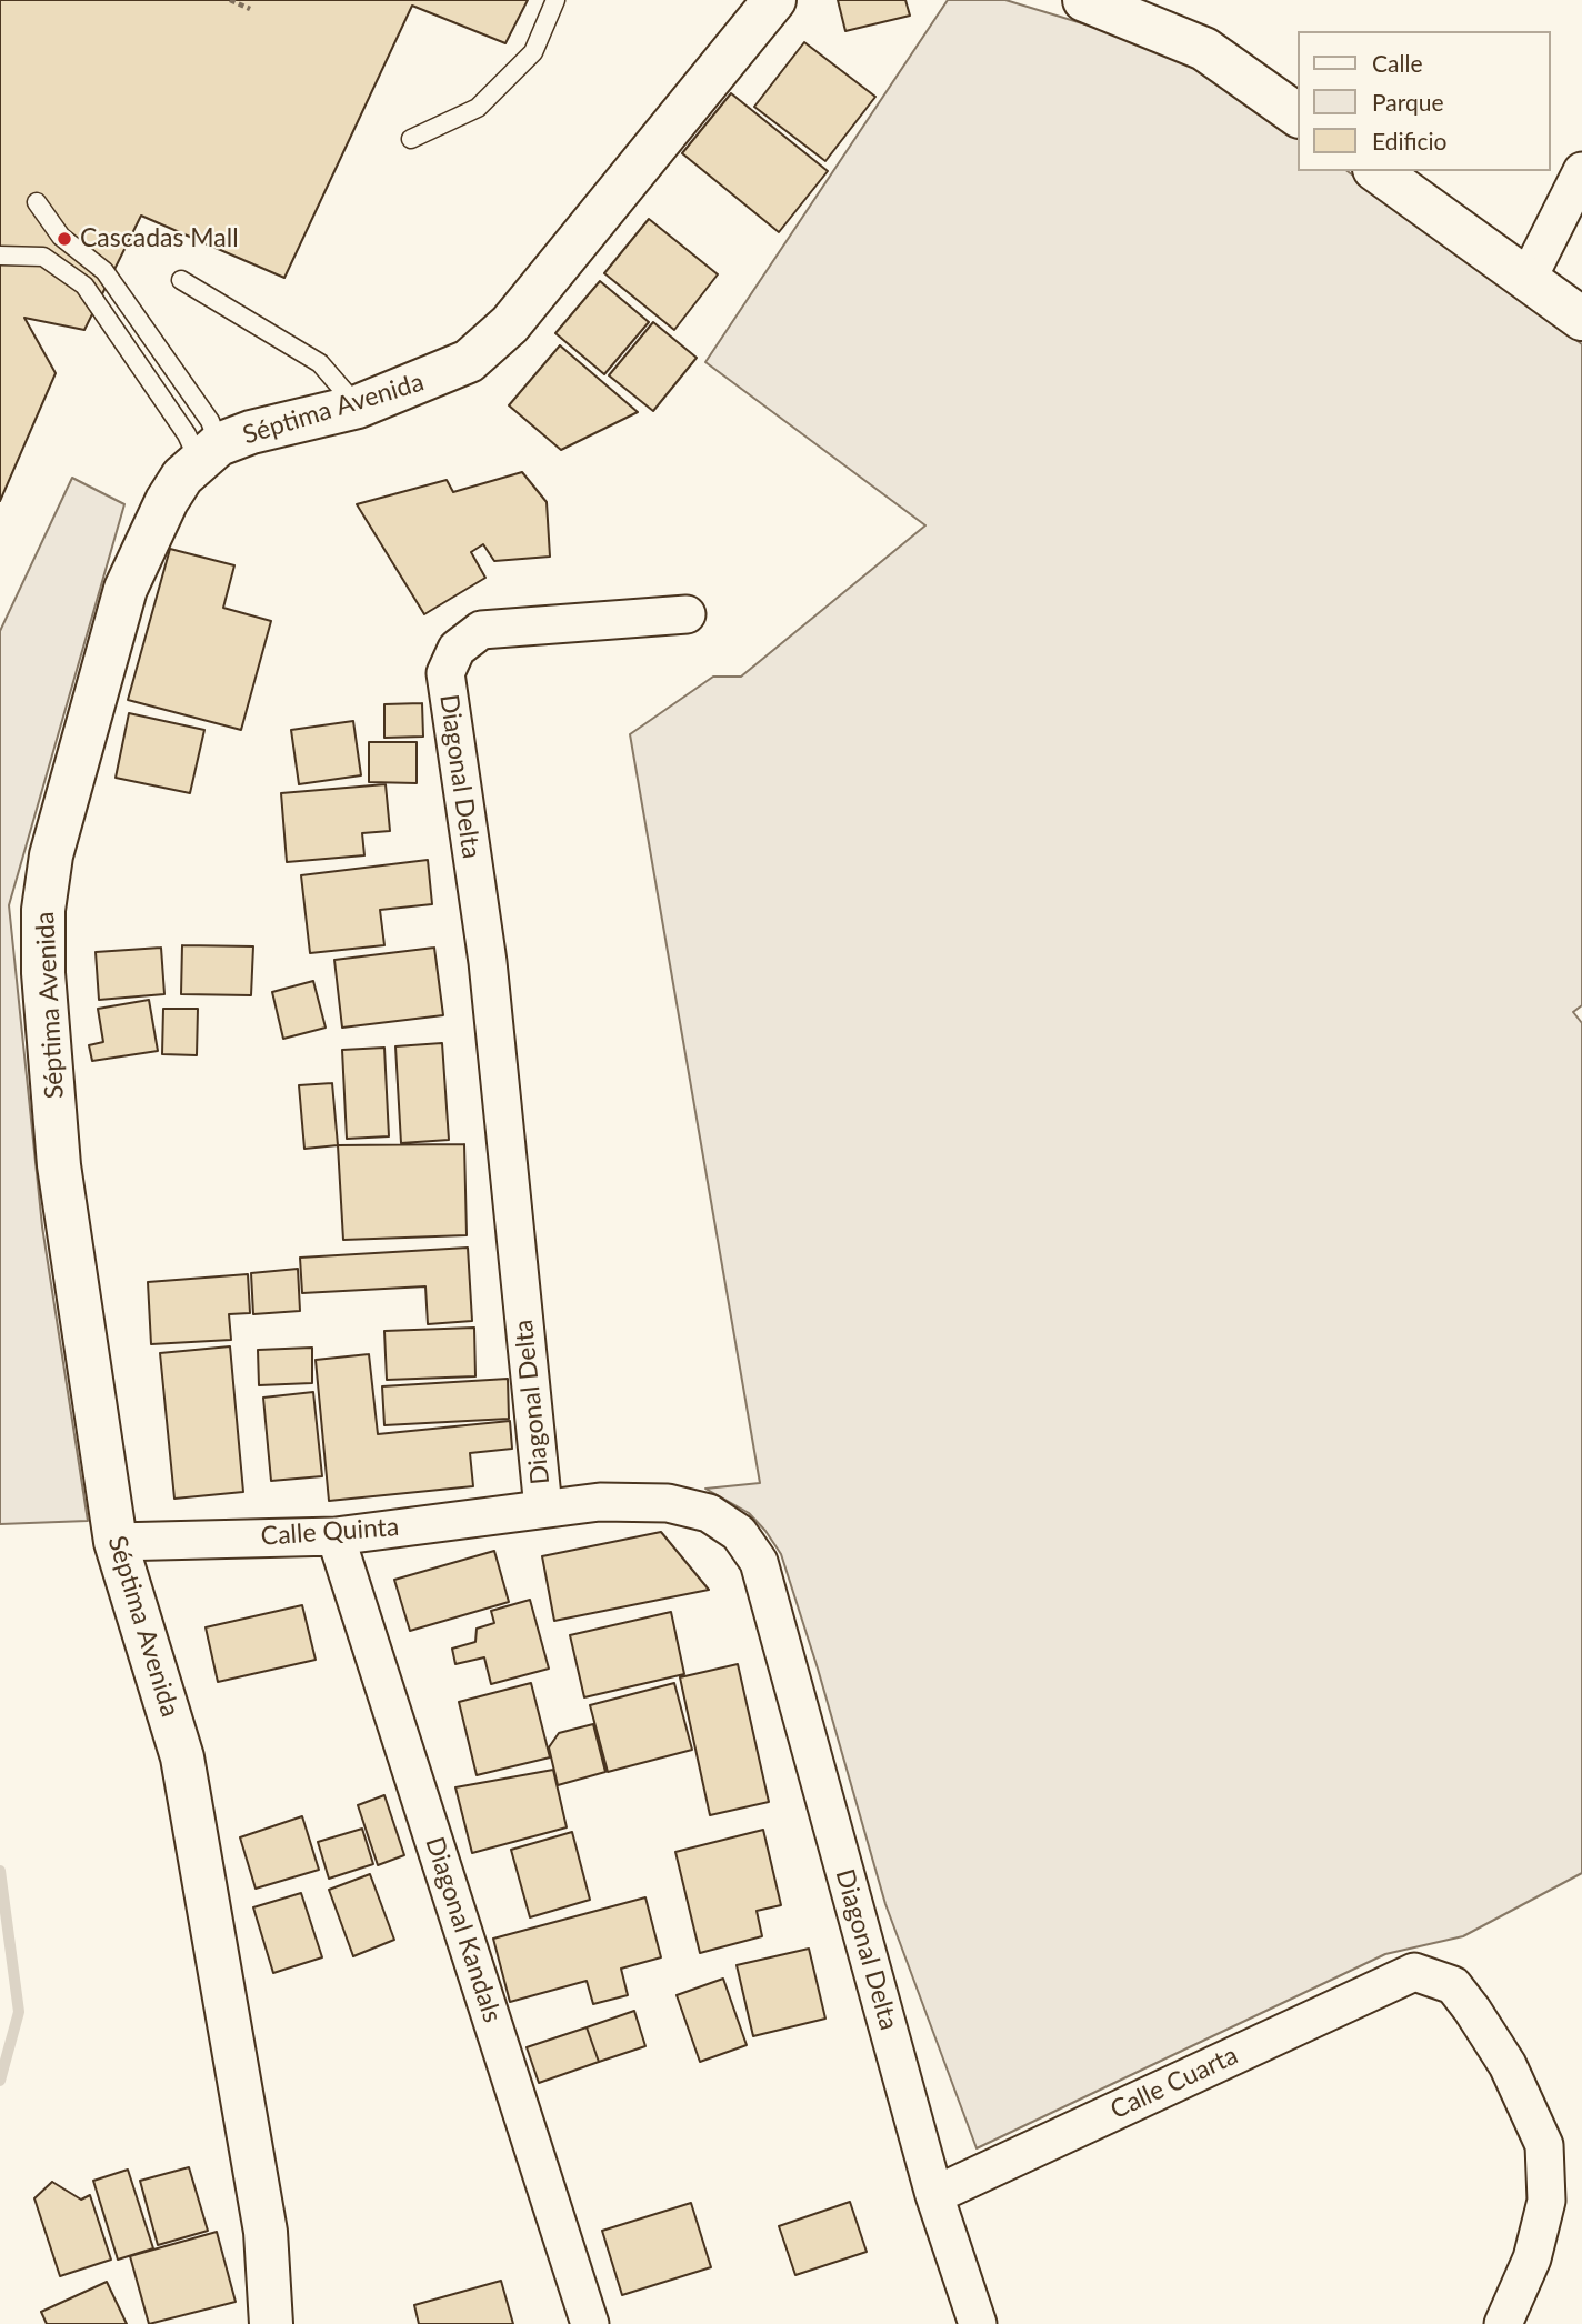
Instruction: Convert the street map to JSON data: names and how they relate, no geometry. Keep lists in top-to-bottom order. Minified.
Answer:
{"streets":{"street":["Séptima Avenida","Diagonal Delta","Calle Quinta","Diagonal Kandals","Calle Cuarta"]},"crossings":[["Séptima Avenida","Calle Quinta"],["Diagonal Delta","Calle Quinta"],["Diagonal Delta","Calle Cuarta"],["Calle Quinta","Diagonal Kandals"]],"places":["Cascadas Mall"],"legend":["Calle","Parque","Edificio"]}
